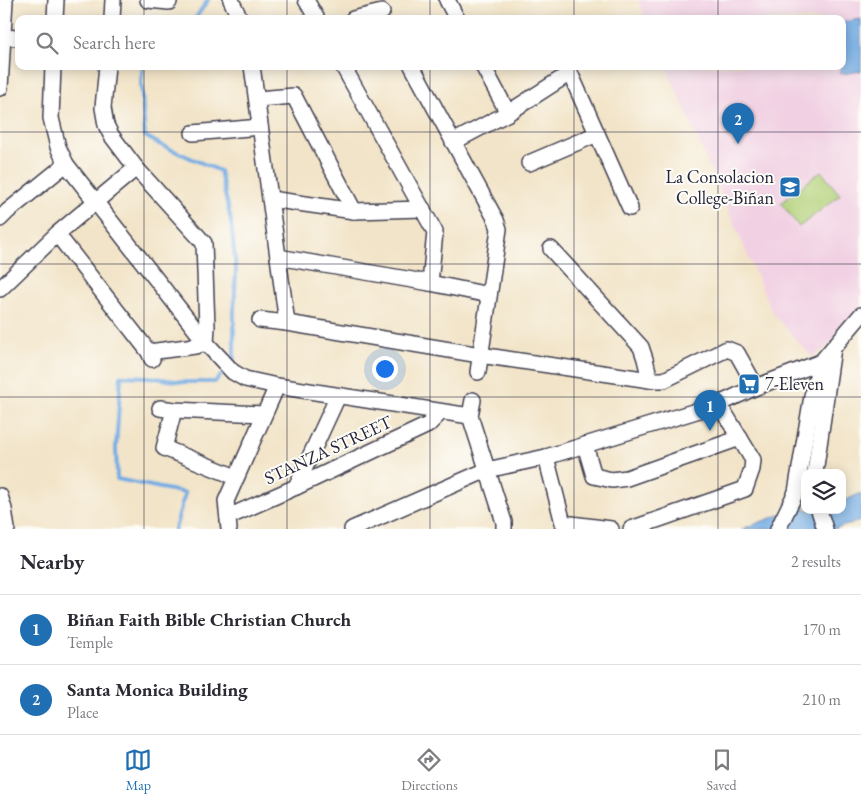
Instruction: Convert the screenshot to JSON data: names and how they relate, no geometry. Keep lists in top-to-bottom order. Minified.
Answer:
{"streets":{"street":["STANZA STREET"]},"places":{"school or university":["La Consolacion College-Biñan"],"supermarket":["7-Eleven"]},"page":{"search":"Search here","pins":["2","1"],"heading":["Nearby","2 results"],"list":[{"mark":"1","name":"Biñan Faith Bible Christian Church","note":"Temple","value":"170 m"},{"mark":"2","name":"Santa Monica Building","note":"Place","value":"210 m"}],"nav":["Map","Directions","Saved"]}}
